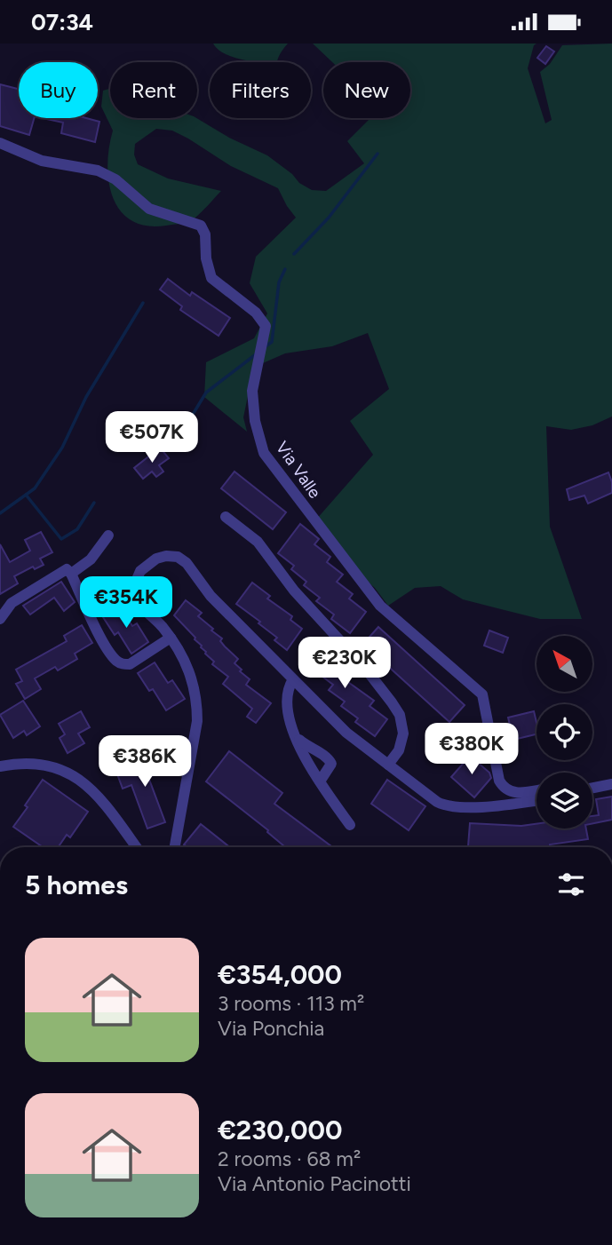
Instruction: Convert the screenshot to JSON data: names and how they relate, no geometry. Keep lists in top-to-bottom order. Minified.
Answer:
{"streets":{"street":["Via Valle"]},"north":"top left","page":{"status":"07:34","chip":["Buy","Rent","Filters","New"],"price":["€507K","€354K","€230K","€380K","€386K"],"heading":"5 homes","list":[{"name":"€354,000","note":"3 rooms · 113 m² · Via Ponchia"},{"name":"€230,000","note":"2 rooms · 68 m² · Via Antonio Pacinotti"}]}}
